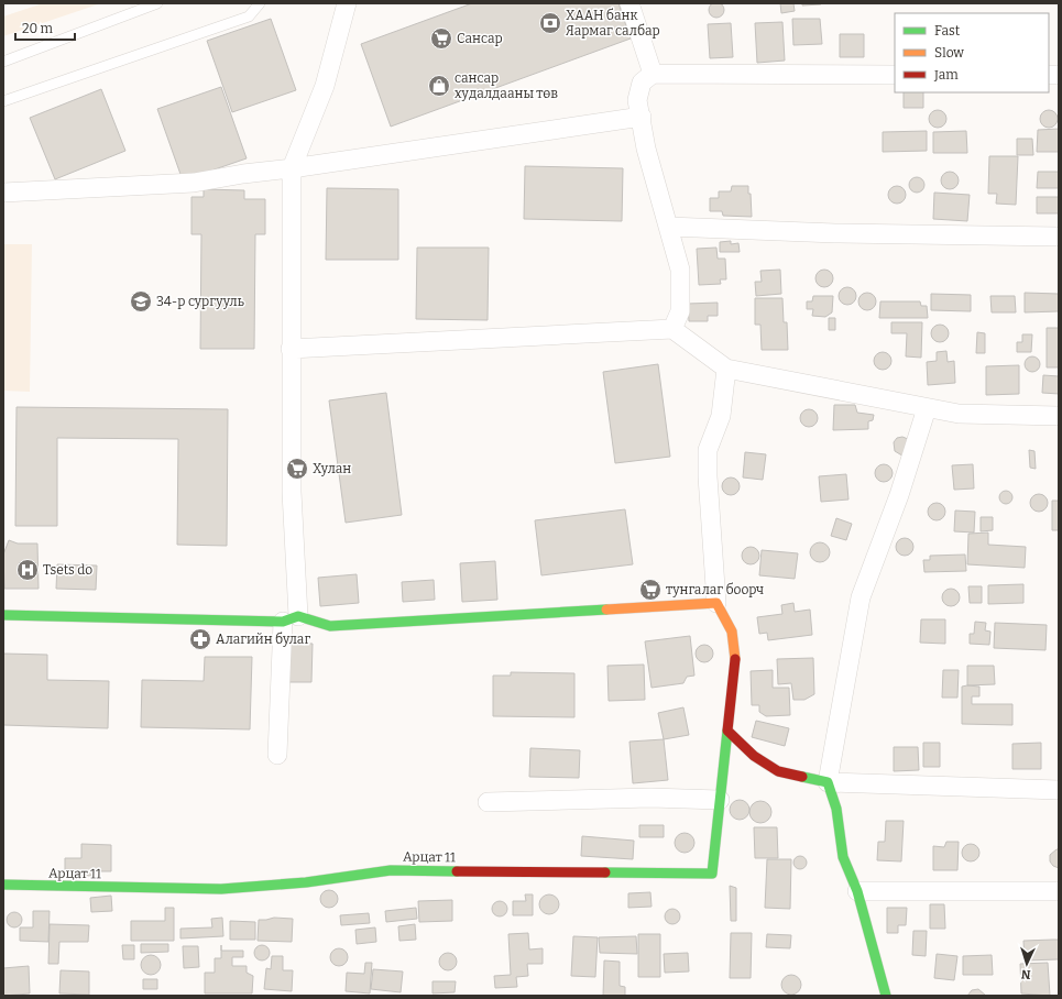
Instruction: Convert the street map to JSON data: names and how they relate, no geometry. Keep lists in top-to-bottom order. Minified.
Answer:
{"streets":{"street":["Арцат 11"]},"places":{"bank":["ХААН банк Яармаг салбар"],"supermarket":["Сансар","Хулан","тунгалаг боорч"],"shop":["сансар худалдааны төв"],"school or university":["34-р сургууль"],"hospital":["Tsets do"],"pharmacy":["Алагийн булаг"]},"legend":["Fast","Slow","Jam"],"scale_bar":"20 m","north":"bottom"}
